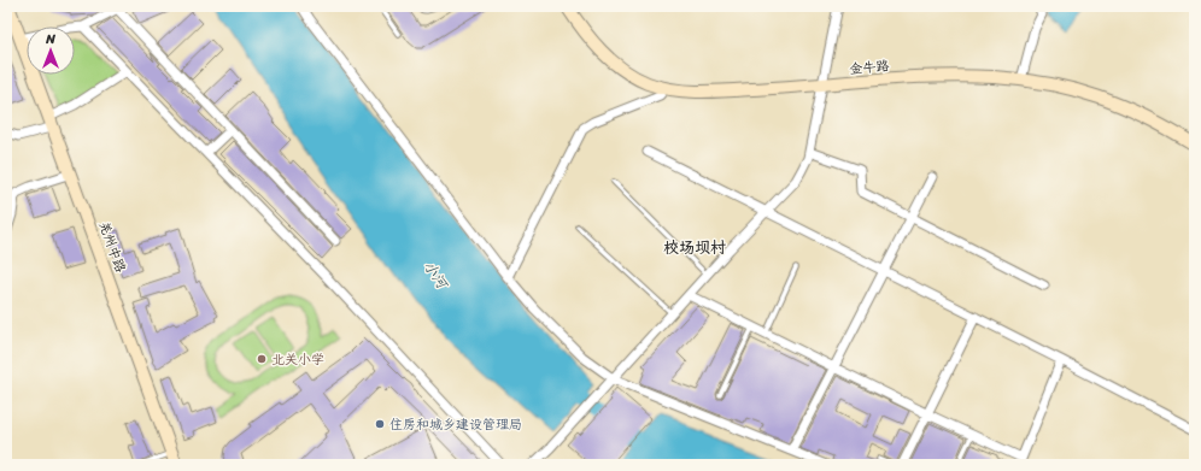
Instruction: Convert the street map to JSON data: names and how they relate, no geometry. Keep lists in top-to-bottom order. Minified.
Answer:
{"streets":{"main road":["金牛路","羌州中路"]},"districts":["校场坝村"],"water":["小河"],"places":["北关小学","住房和城乡建设管理局"],"north":"top"}
